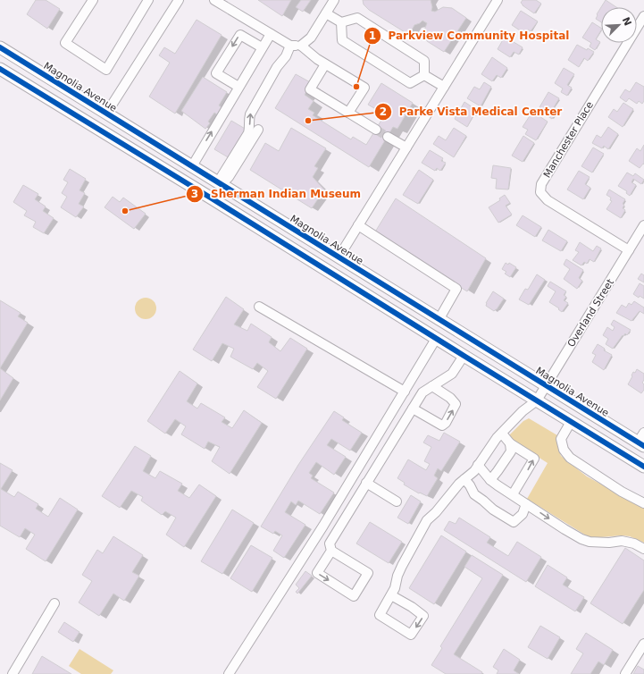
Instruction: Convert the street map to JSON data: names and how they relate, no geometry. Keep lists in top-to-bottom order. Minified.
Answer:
{"streets":{"main road":["Magnolia Avenue"],"street":["Manchester Place","Overland Street"]},"crossings":[["Magnolia Avenue","Overland Street"],["Manchester Place","Overland Street"]],"places":["Parkview Community Hospital","Parke Vista Medical Center","Sherman Indian Museum"],"north":"top right"}
